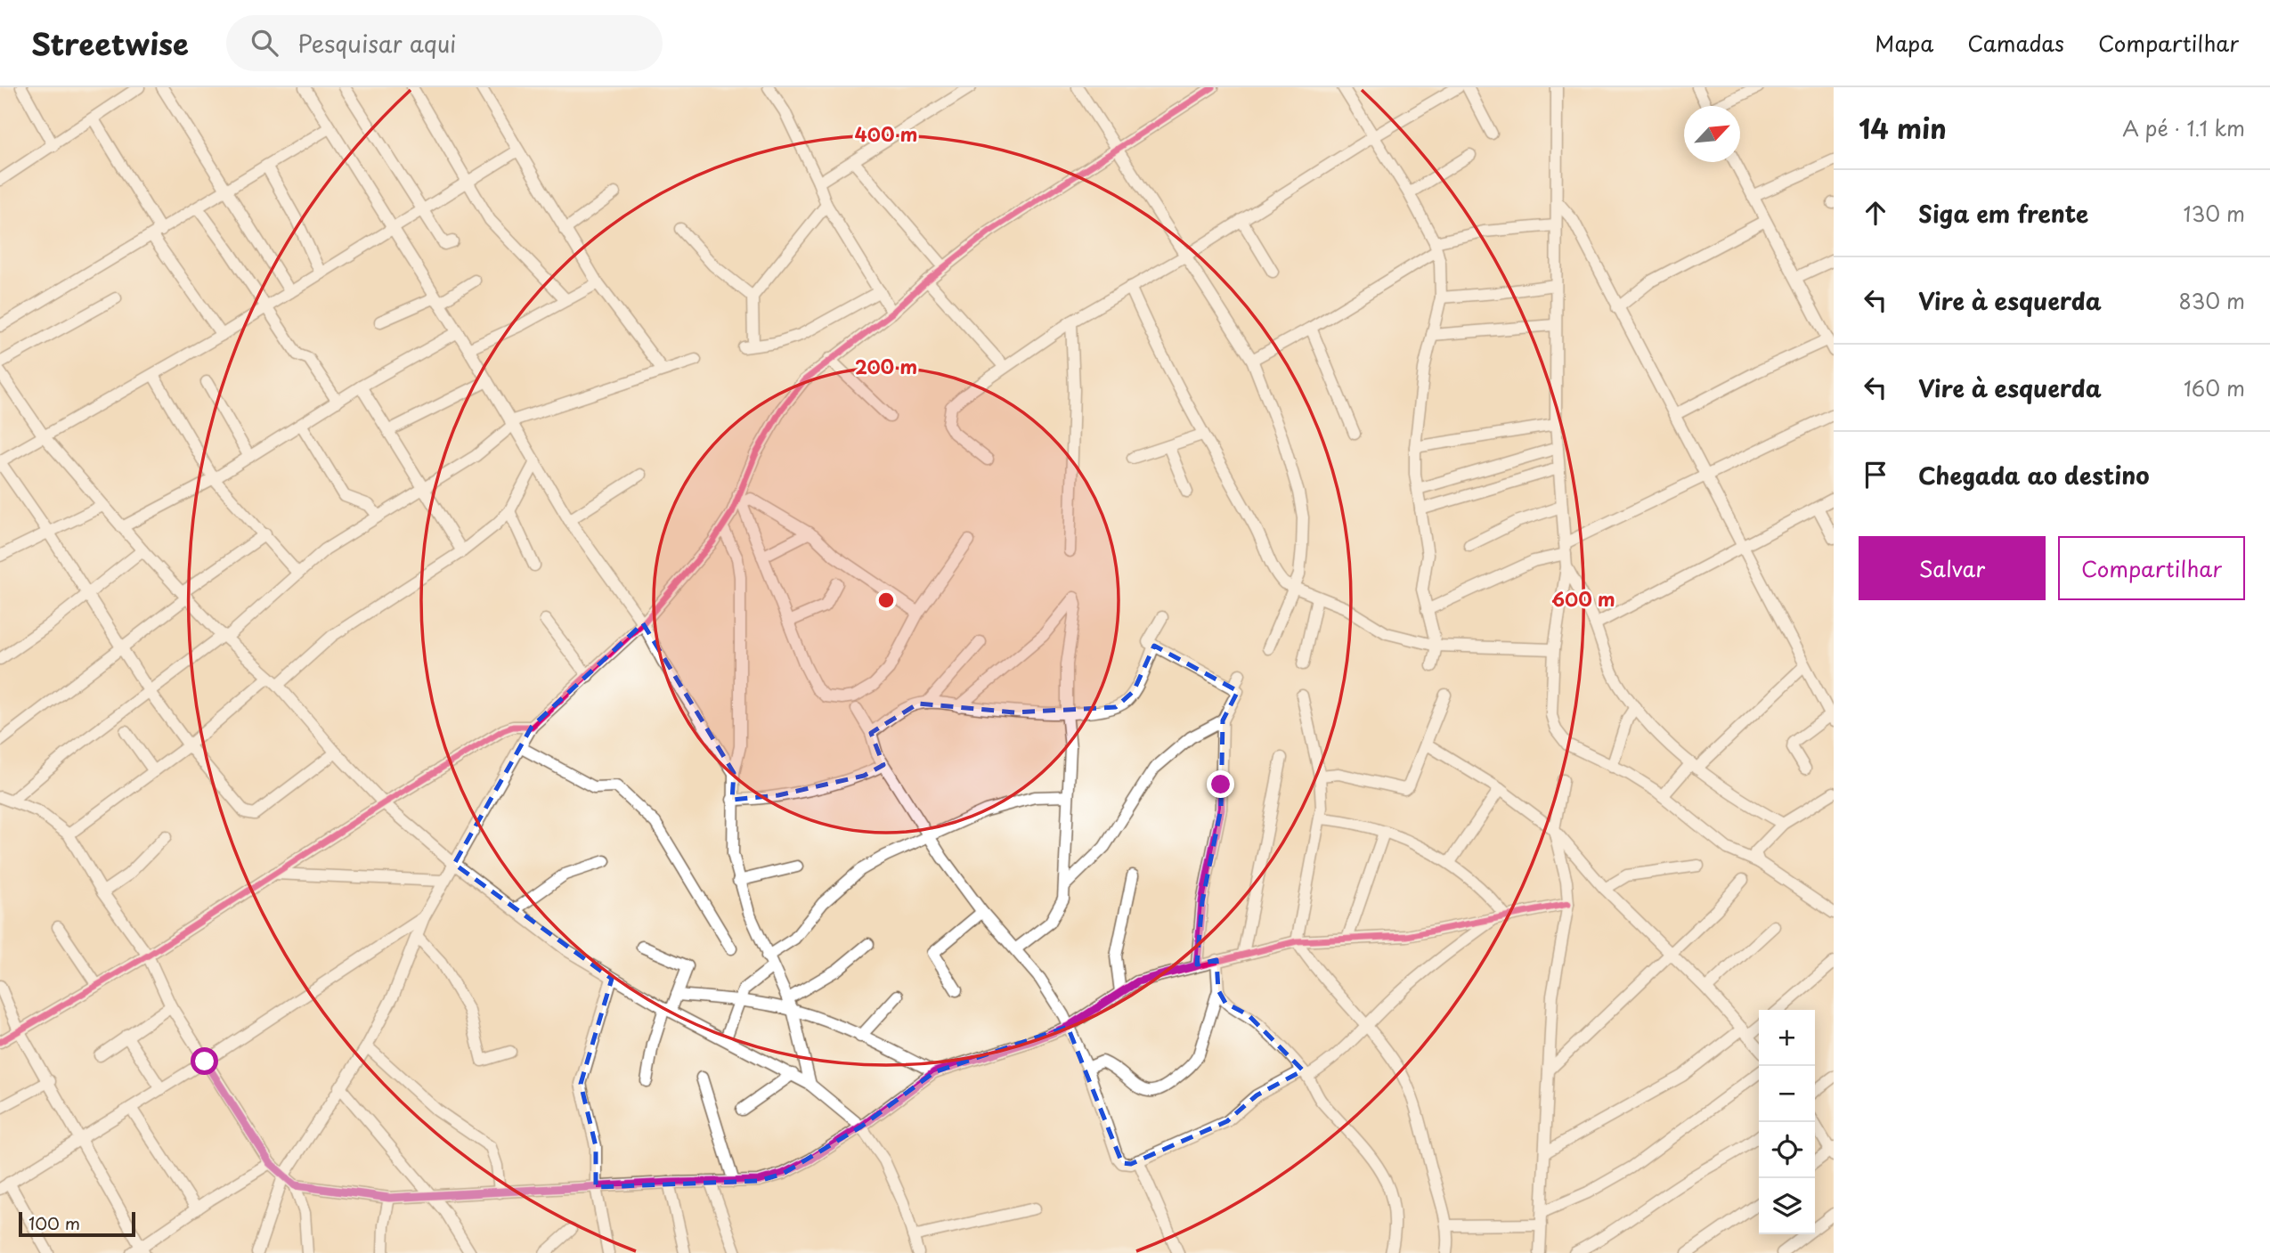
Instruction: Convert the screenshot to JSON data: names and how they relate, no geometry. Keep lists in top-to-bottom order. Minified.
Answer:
{"scale_bar":"100 m","north":"top right","page":{"header":"Streetwise","search":"Pesquisar aqui","nav":["Mapa","Camadas","Compartilhar"],"heading":["14 min","A pé · 1.1 km"],"list":[["Siga em frente","130 m"],["Vire à esquerda","830 m"],["Vire à esquerda","160 m"],"Chegada ao destino"],"buttons":["Salvar","Compartilhar"],"map_buttons":["+","−"],"scale":"100 m"},"rings":["400 m","200 m","600 m"]}
